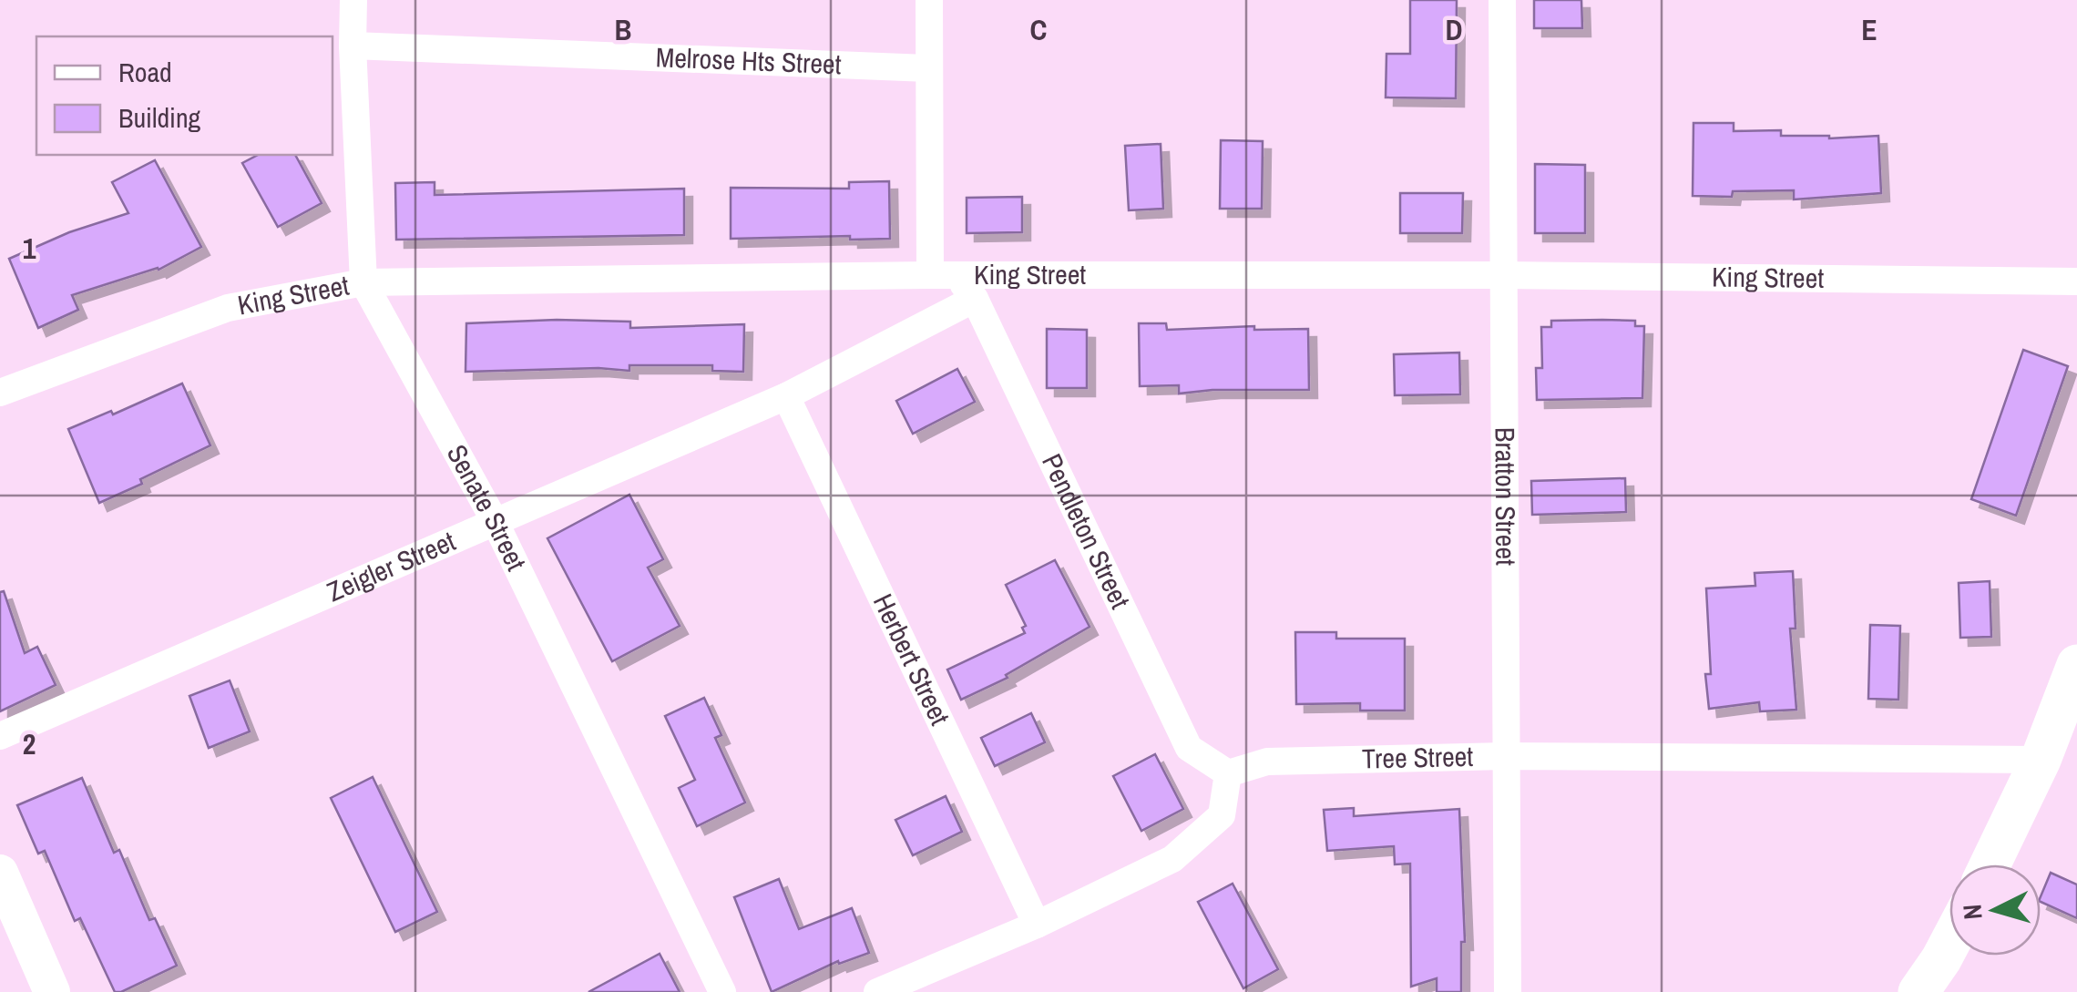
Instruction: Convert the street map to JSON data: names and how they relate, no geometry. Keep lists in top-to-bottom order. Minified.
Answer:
{"streets":{"street":["Melrose Hts Street","King Street","Bratton Street","Senate Street","Pendleton Street","Zeigler Street","Herbert Street","Tree Street"]},"crossings":[["Melrose Hts Street","Senate Street"],["King Street","Bratton Street"],["King Street","Senate Street"],["King Street","Pendleton Street"],["Bratton Street","Tree Street"],["Senate Street","Zeigler Street"],["Pendleton Street","Zeigler Street"],["Pendleton Street","Tree Street"],["Zeigler Street","Herbert Street"]],"legend":["Road","Building"],"north":"left","grid":{"columns":["B","C","D","E"],"rows":["1","2"]}}
